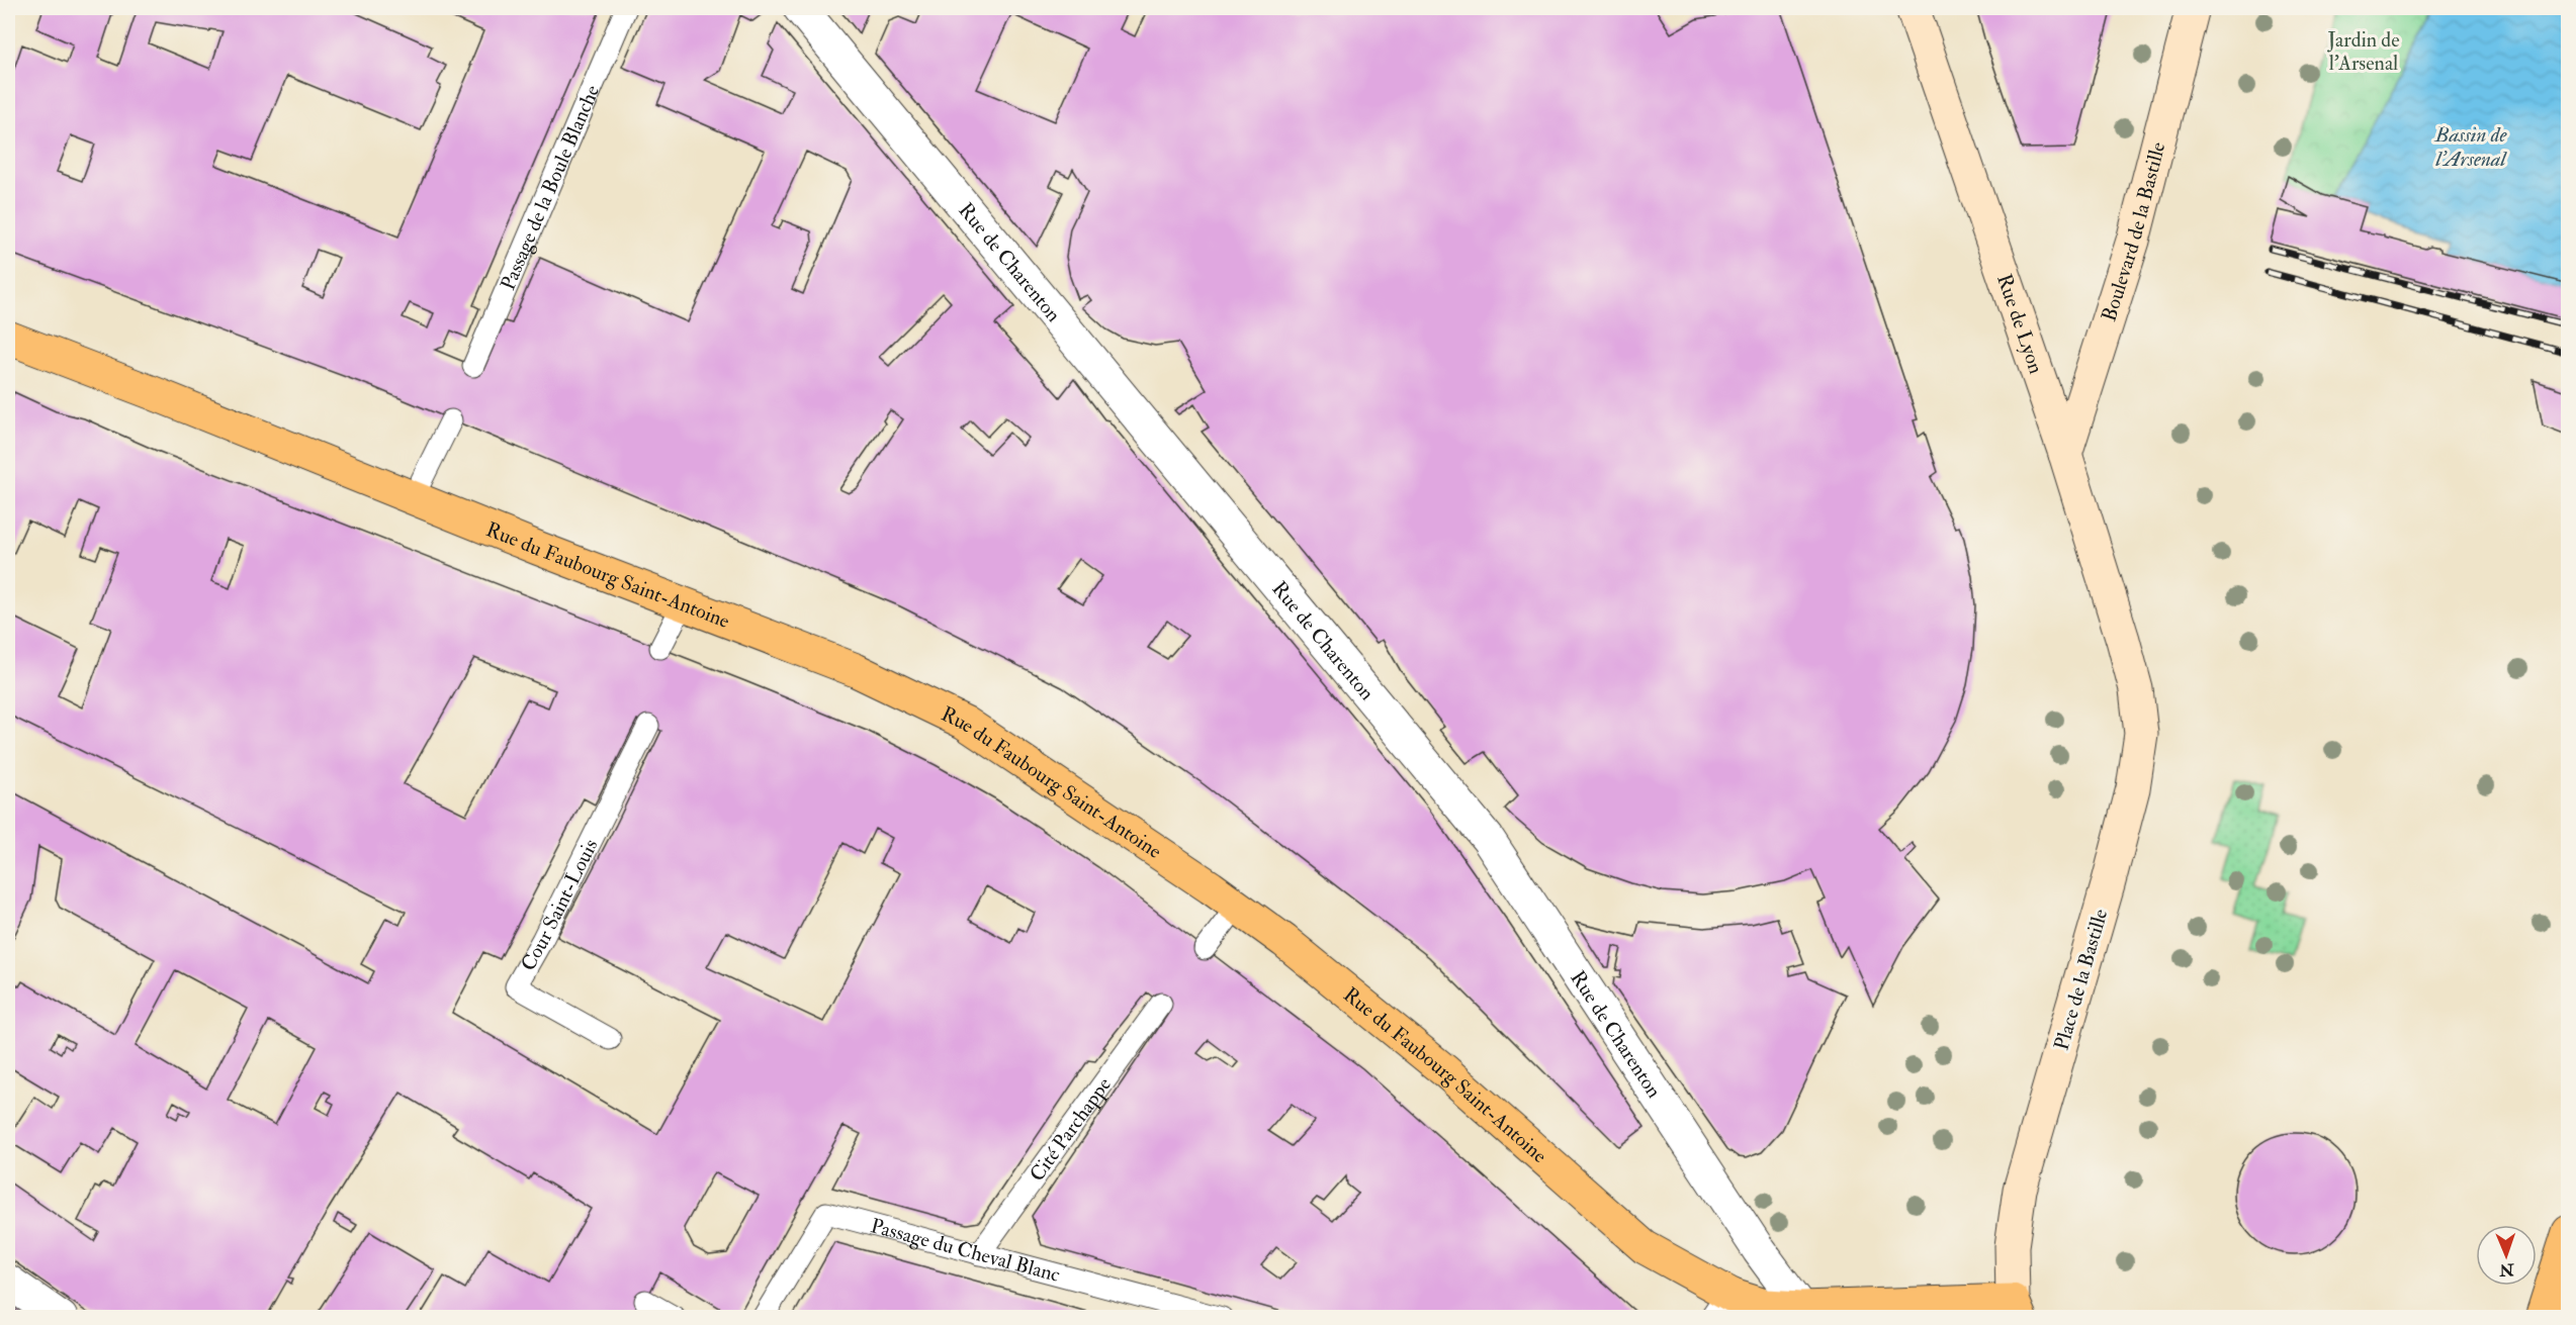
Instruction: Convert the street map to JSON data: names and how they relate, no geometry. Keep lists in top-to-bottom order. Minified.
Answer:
{"streets":{"main road":["Boulevard de la Bastille","Rue de Lyon","Rue du Faubourg Saint-Antoine","Place de la Bastille"],"street":["Rue de Charenton"],"lane":["Passage de la Boule Blanche","Cour Saint-Louis","Cité Parchappe","Passage du Cheval Blanc"]},"crossings":[["Boulevard de la Bastille","Rue de Lyon"],["Rue de Charenton","Rue du Faubourg Saint-Antoine"],["Rue de Lyon","Place de la Bastille"],["Rue du Faubourg Saint-Antoine","Place de la Bastille"],["Cité Parchappe","Passage du Cheval Blanc"]],"water":["Bassin de l'Arsenal"],"parks":["Jardin de l'Arsenal"],"north":"bottom"}
